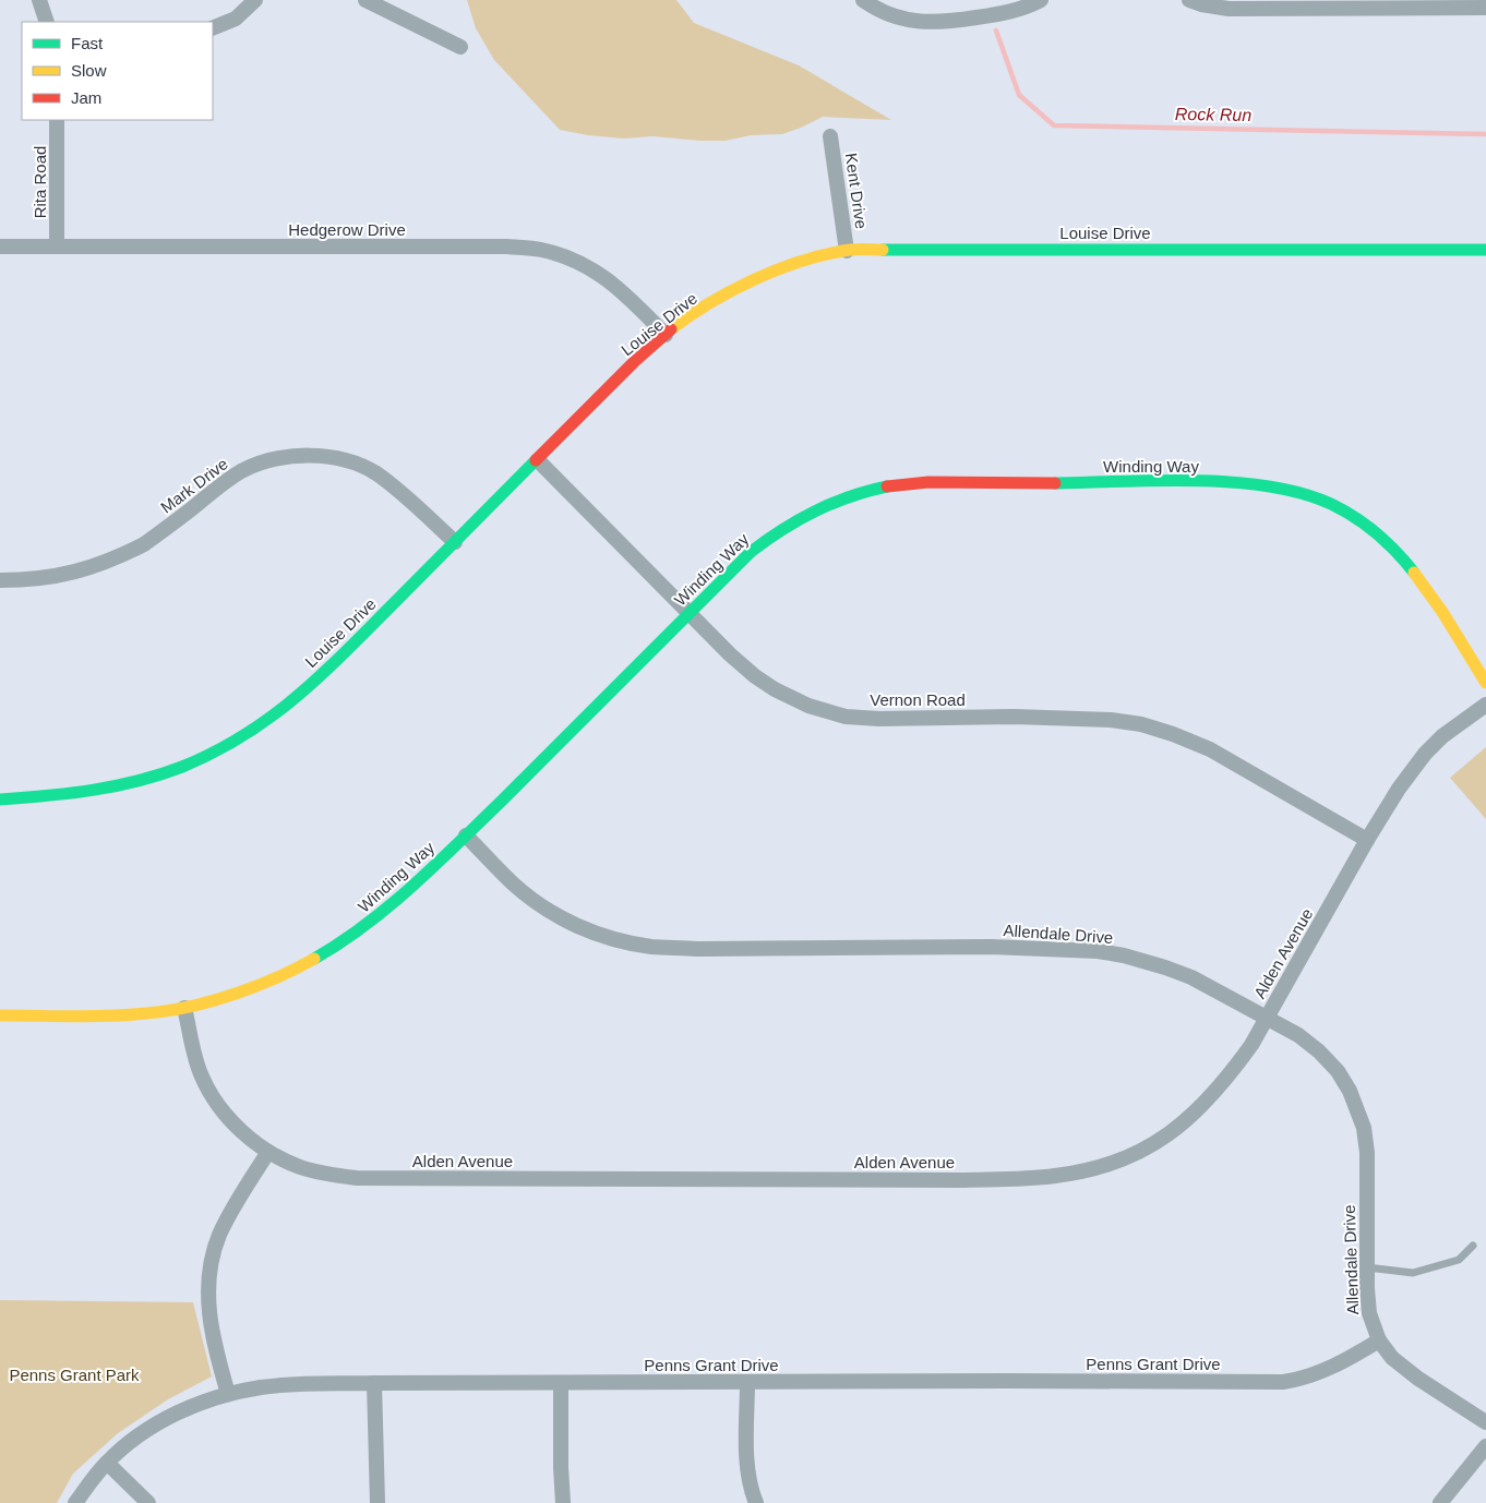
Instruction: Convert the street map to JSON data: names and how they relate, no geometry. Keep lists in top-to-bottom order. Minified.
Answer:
{"streets":{"street":["Rita Road","Kent Drive","Hedgerow Drive","Louise Drive","Winding Way","Mark Drive","Vernon Road","Allendale Drive","Alden Avenue","Penns Grant Drive"]},"crossings":[["Rita Road","Hedgerow Drive"],["Kent Drive","Louise Drive"],["Hedgerow Drive","Louise Drive"],["Louise Drive","Mark Drive"],["Louise Drive","Vernon Road"],["Winding Way","Vernon Road"],["Winding Way","Allendale Drive"],["Winding Way","Alden Avenue"],["Vernon Road","Alden Avenue"],["Allendale Drive","Alden Avenue"],["Allendale Drive","Penns Grant Drive"]],"water":["Rock Run"],"parks":["Penns Grant Park"],"legend":["Fast","Slow","Jam"]}
